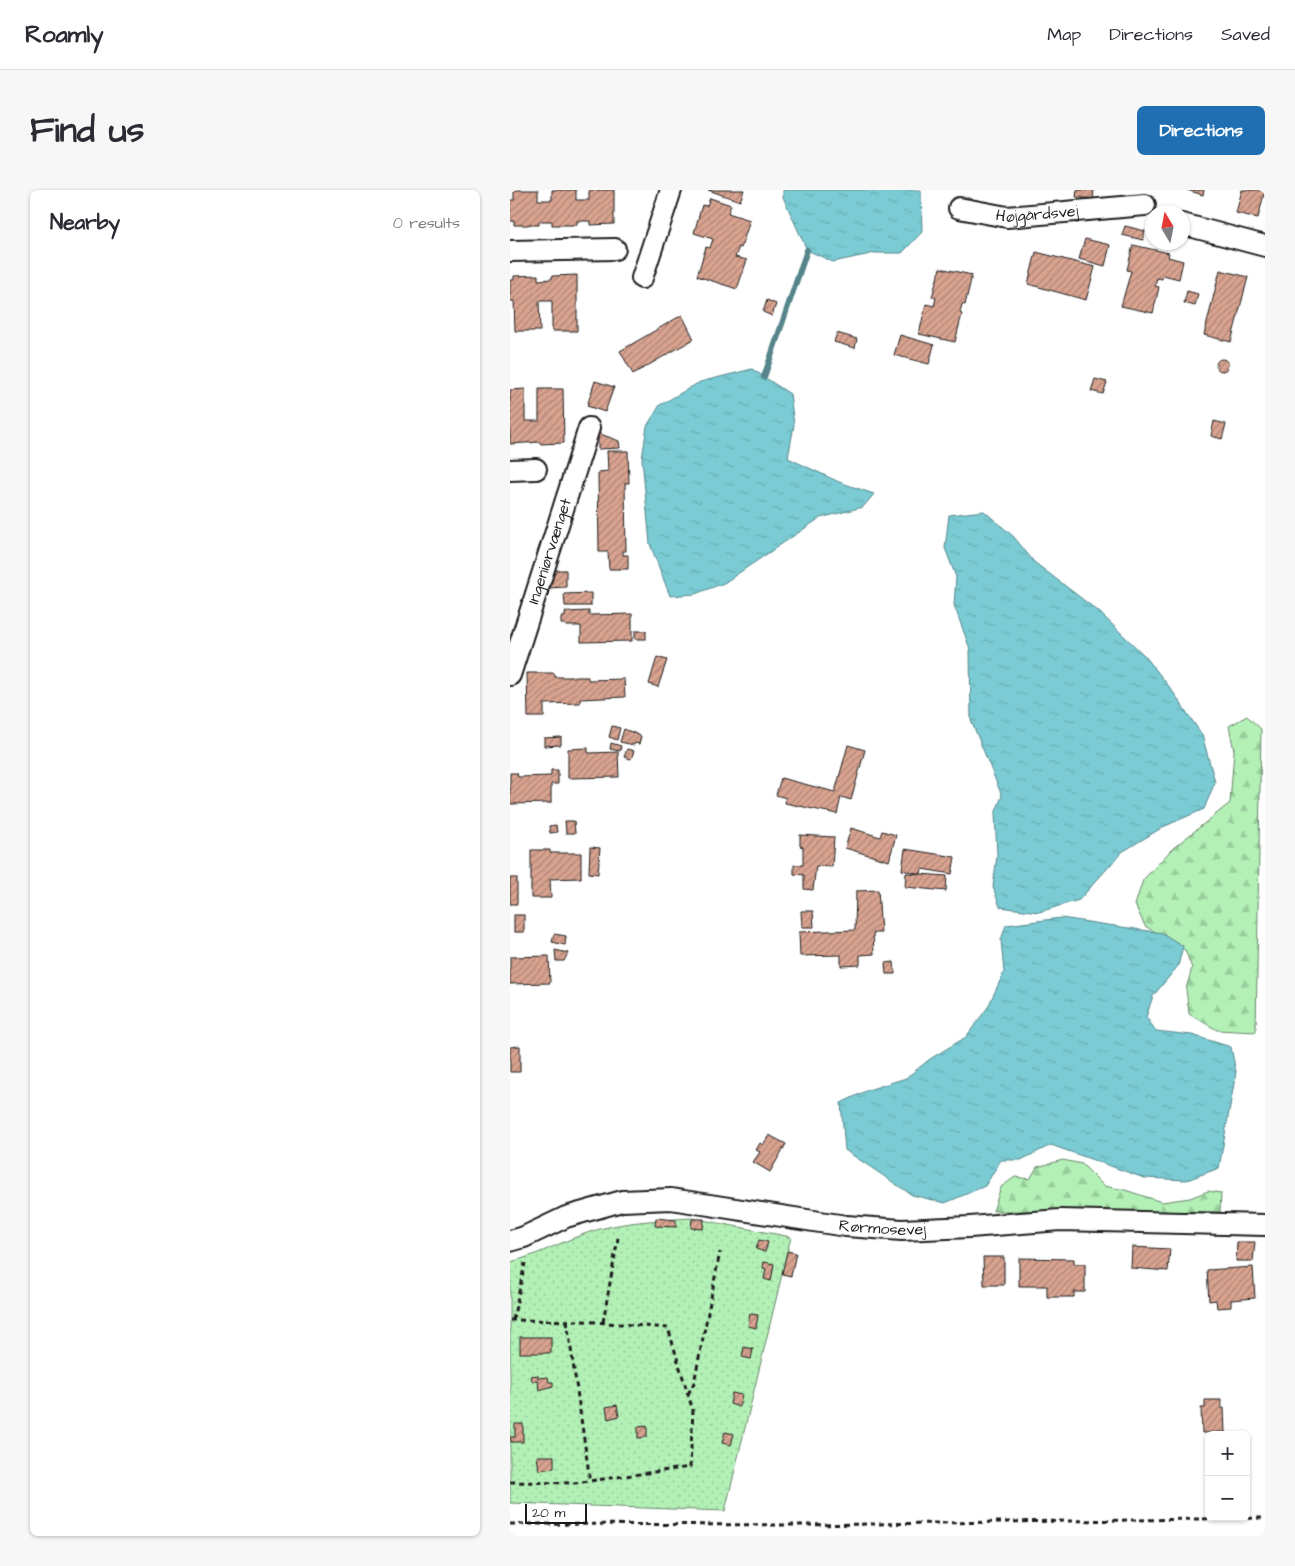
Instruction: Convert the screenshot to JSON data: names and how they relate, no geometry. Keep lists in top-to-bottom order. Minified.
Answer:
{"streets":{"street":["Højgårdsvej","Ingeniørvænget","Rørmosevej"]},"scale_bar":"20 m","north":"top","page":{"header":"Roamly","nav":["Map","Directions","Saved"],"title":"Find us","buttons":"Directions","heading":["Nearby","0 results"],"map_buttons":["+","−"],"scale":"20 m"}}
